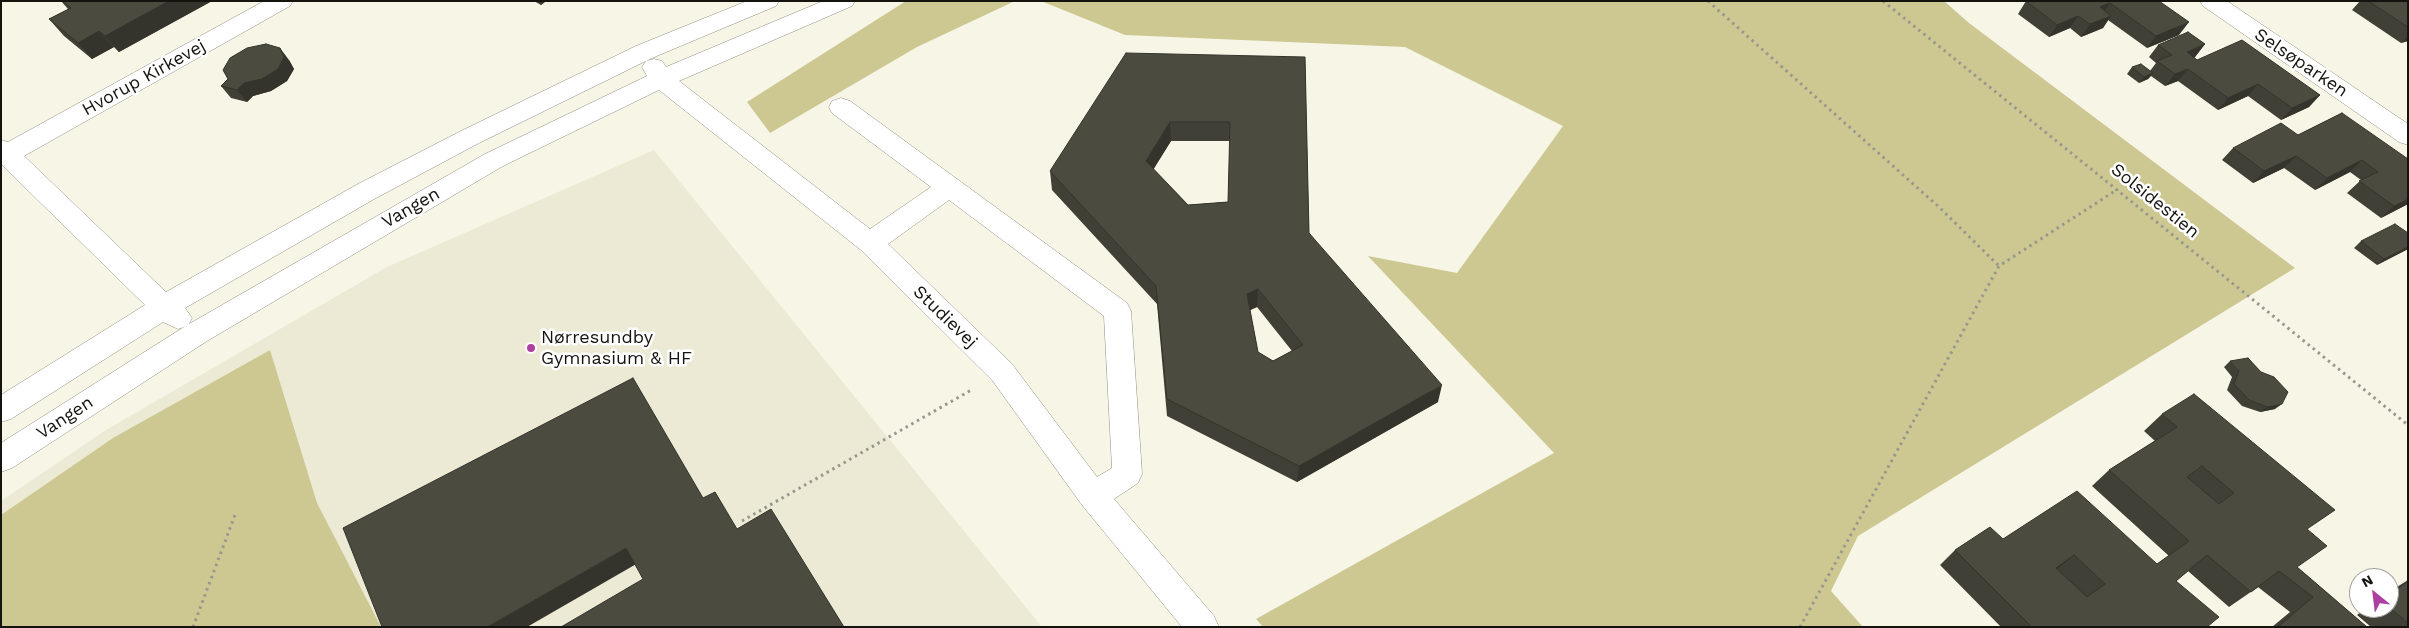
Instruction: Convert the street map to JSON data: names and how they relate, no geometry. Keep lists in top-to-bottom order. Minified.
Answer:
{"streets":{"street":["Selsøparken","Hvorup Kirkevej","Vangen","Studievej"],"path":["Solsidestien"]},"crossings":[["Hvorup Kirkevej","Vangen"],["Vangen","Studievej"]],"places":["Nørresundby Gymnasium & HF"],"north":"top left"}
